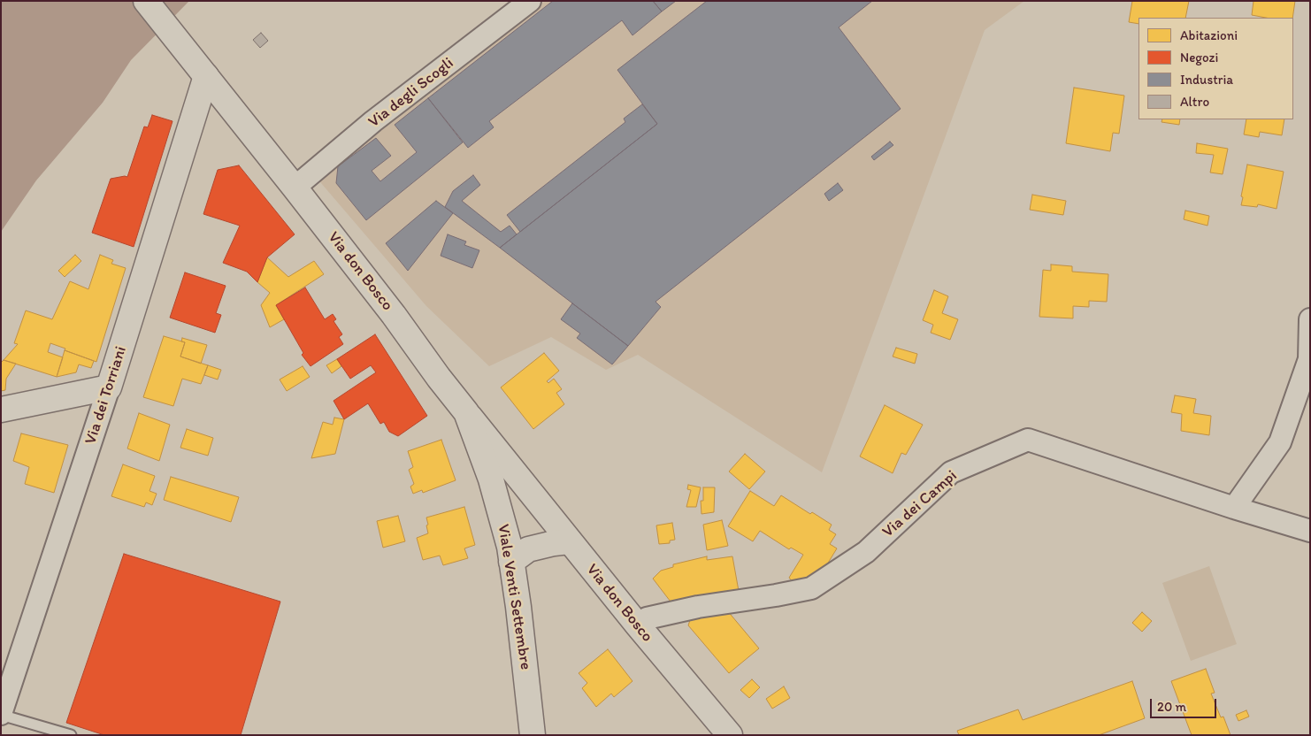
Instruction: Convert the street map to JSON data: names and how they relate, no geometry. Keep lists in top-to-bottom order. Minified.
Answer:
{"streets":{"main road":["Via don Bosco","Via dei Torriani","Viale Venti Settembre"],"street":["Via degli Scogli","Via dei Campi"]},"crossings":[["Via degli Scogli","Via don Bosco"],["Via don Bosco","Via dei Torriani"],["Via don Bosco","Via dei Campi"],["Via don Bosco","Viale Venti Settembre"]],"legend":["Abitazioni","Negozi","Industria","Altro"],"scale_bar":"20 m"}
